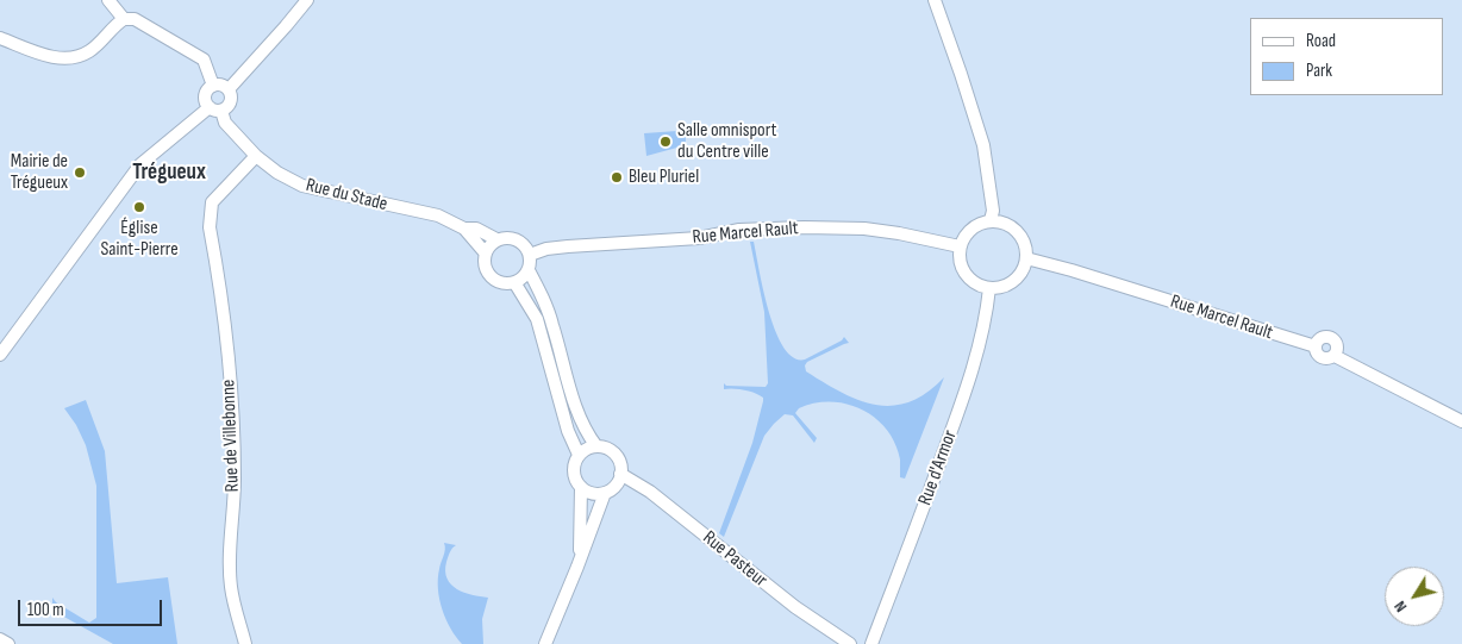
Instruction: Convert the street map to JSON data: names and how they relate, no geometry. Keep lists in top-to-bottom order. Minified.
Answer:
{"streets":{"street":["Rue du Stade","Rue Marcel Rault","Rue de Villebonne","Rue d'Armor","Rue Pasteur"]},"crossings":[["Rue du Stade","Rue de Villebonne"],["Rue Marcel Rault","Rue d'Armor"]],"districts":["Trégueux"],"places":["Salle omnisport du Centre ville","Mairie de Trégueux","Bleu Pluriel","Église Saint-Pierre"],"legend":["Road","Park"],"scale_bar":"100 m","north":"bottom left"}
